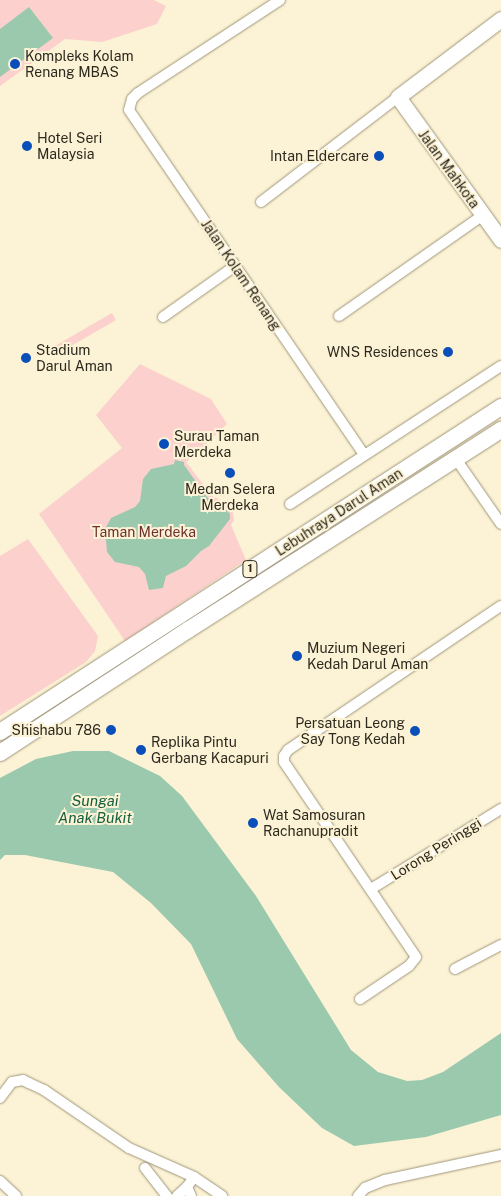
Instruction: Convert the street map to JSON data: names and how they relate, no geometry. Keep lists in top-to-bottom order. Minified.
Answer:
{"streets":{"main road":["Lebuhraya Darul Aman","1"],"street":["Jalan Mahkota","Jalan Kolam Renang","Lorong Peringgi"]},"water":["Sungai Anak Bukit"],"parks":["Taman Merdeka"],"places":["Kompleks Kolam Renang MBAS","Hotel Seri Malaysia","Intan Eldercare","WNS Residences","Stadium Darul Aman","Surau Taman Merdeka","Medan Selera Merdeka","Muzium Negeri Kedah Darul Aman","Shishabu 786","Persatuan Leong Say Tong Kedah","Replika Pintu Gerbang Kacapuri","Wat Samosuran Rachanupradit"]}
